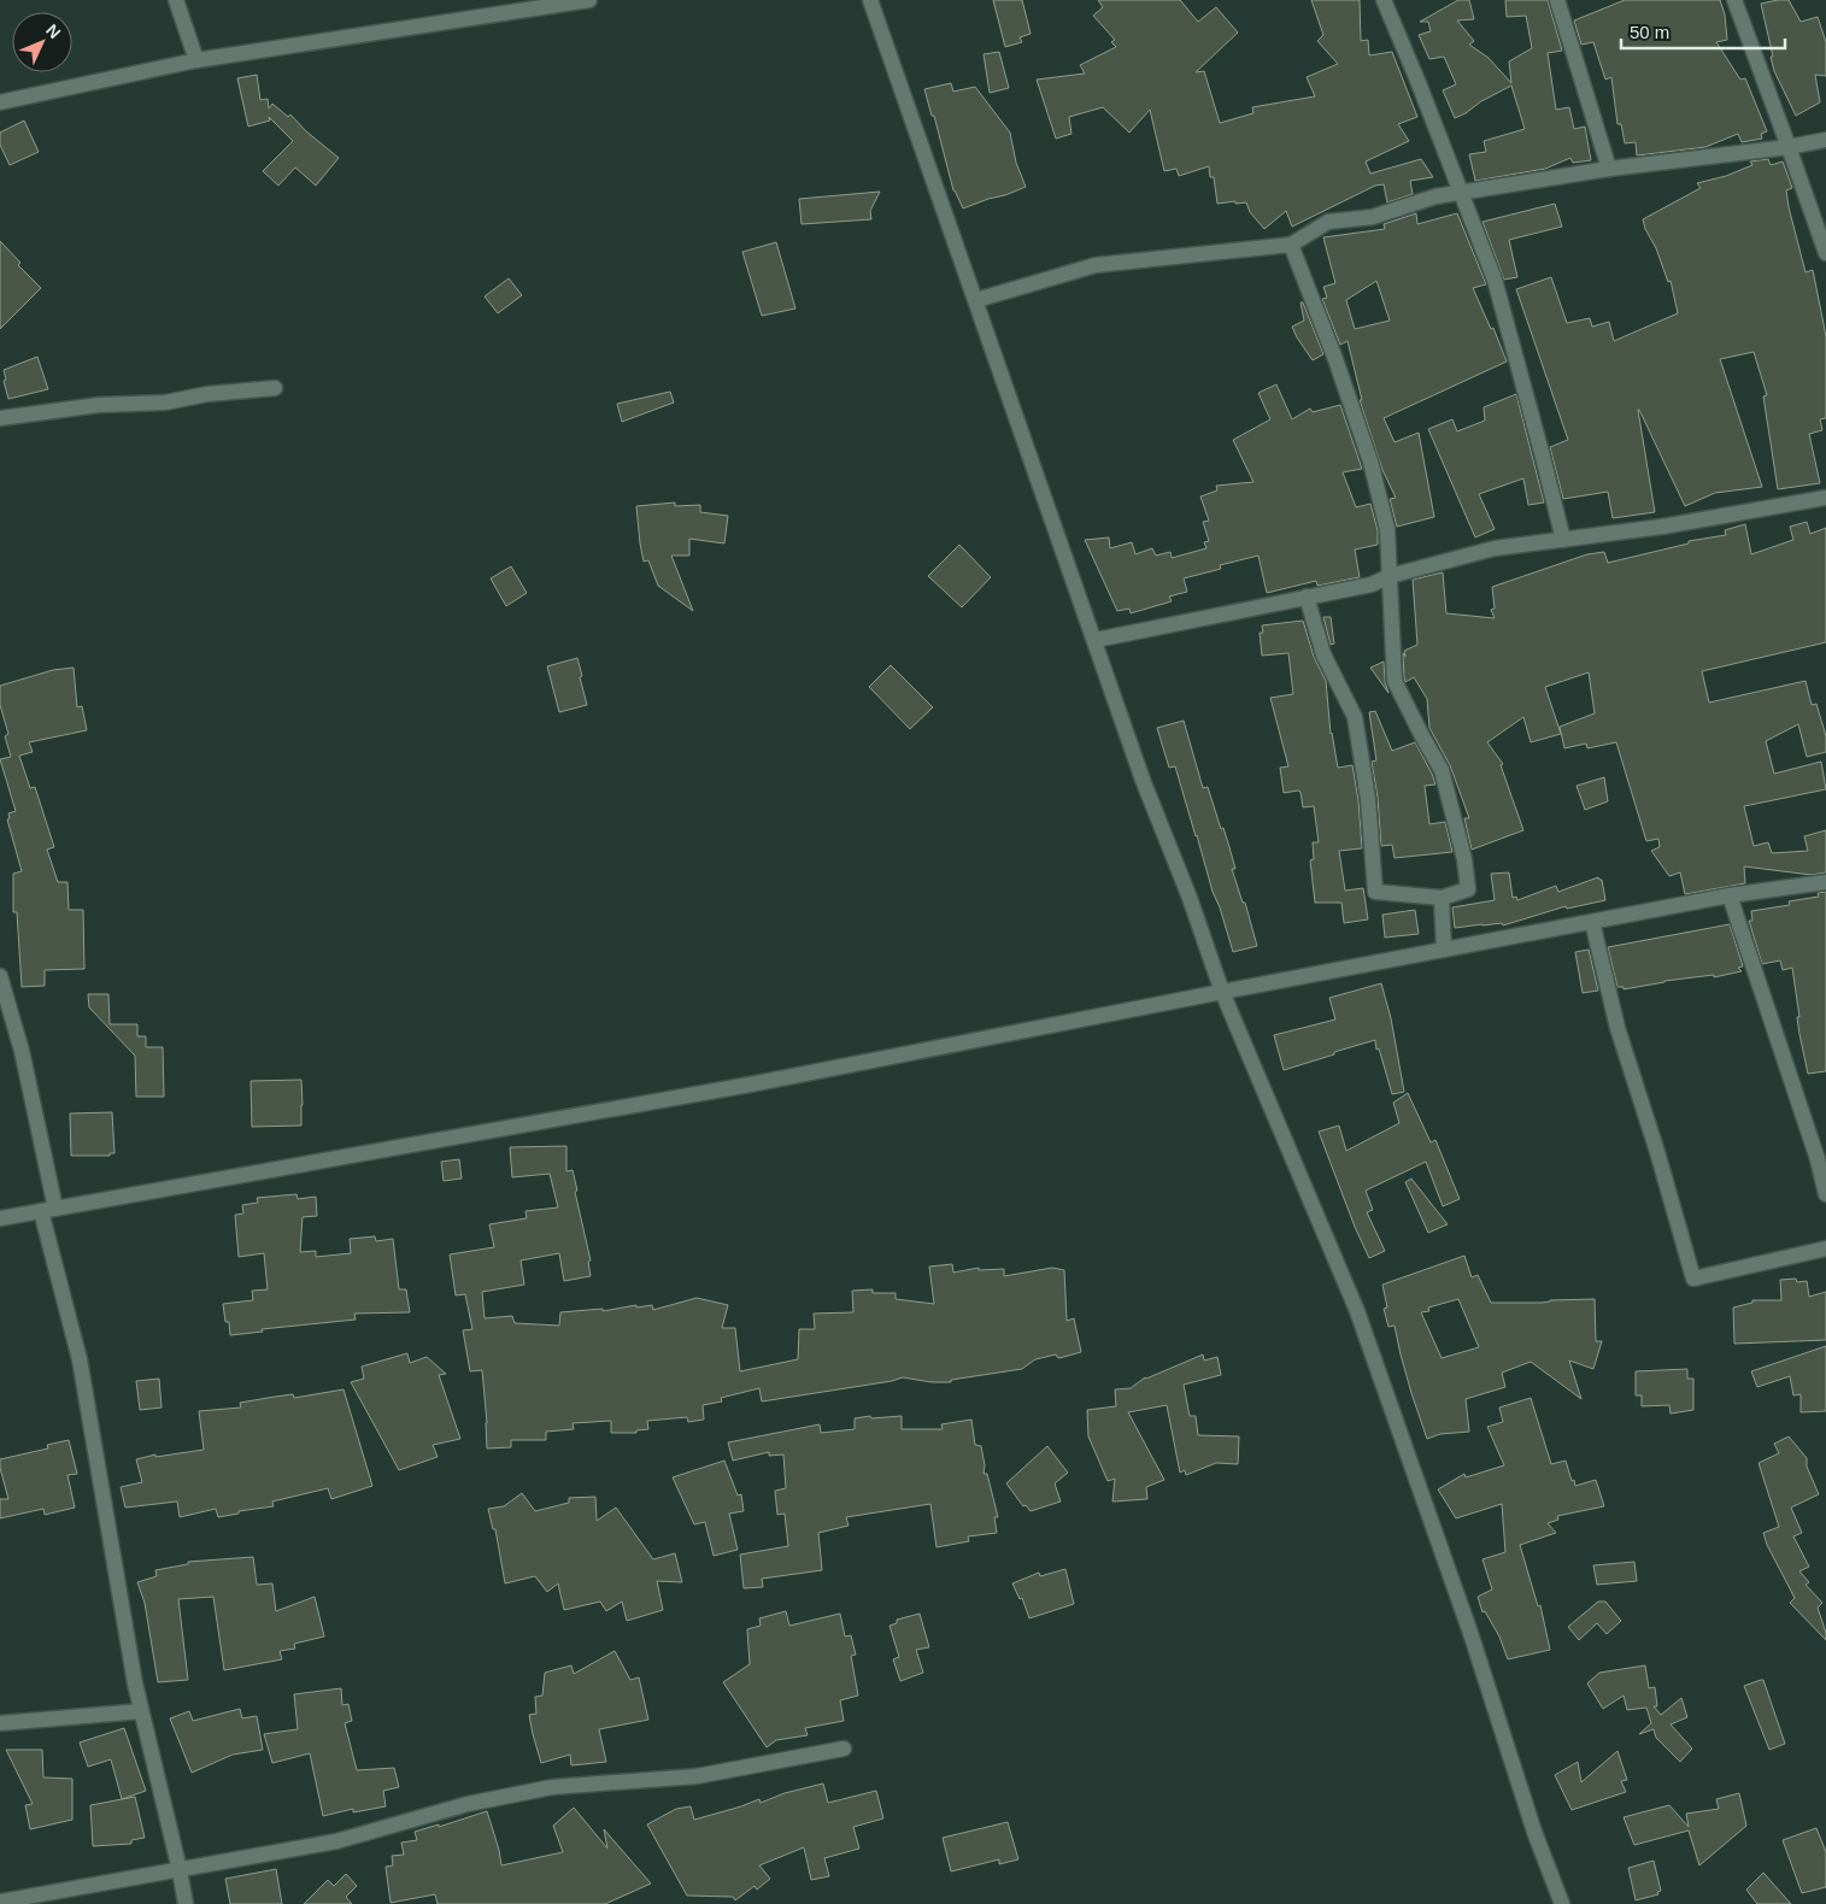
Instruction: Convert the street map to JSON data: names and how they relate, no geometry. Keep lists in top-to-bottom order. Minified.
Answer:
{"scale_bar":"50 m","north":"top right"}
